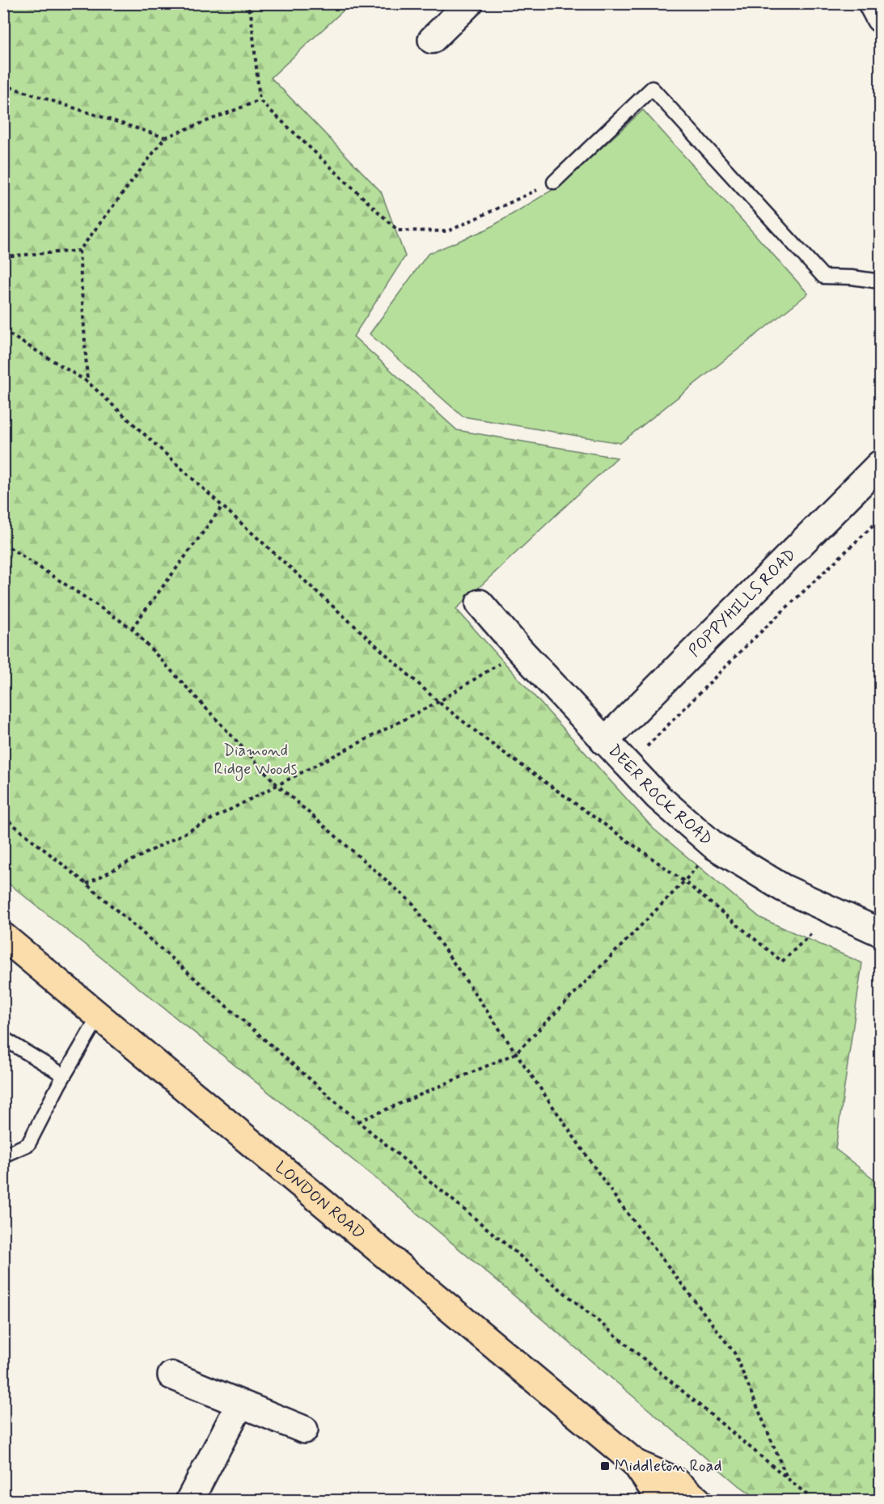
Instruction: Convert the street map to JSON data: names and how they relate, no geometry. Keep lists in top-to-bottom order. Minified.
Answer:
{"streets":{"main road":["LONDON ROAD"],"street":["POPPYHILLS ROAD","DEER ROCK ROAD"]},"crossings":[["POPPYHILLS ROAD","DEER ROCK ROAD"]],"parks":["Diamond Ridge Woods"],"places":{"transit":["Middleton Road"]}}
